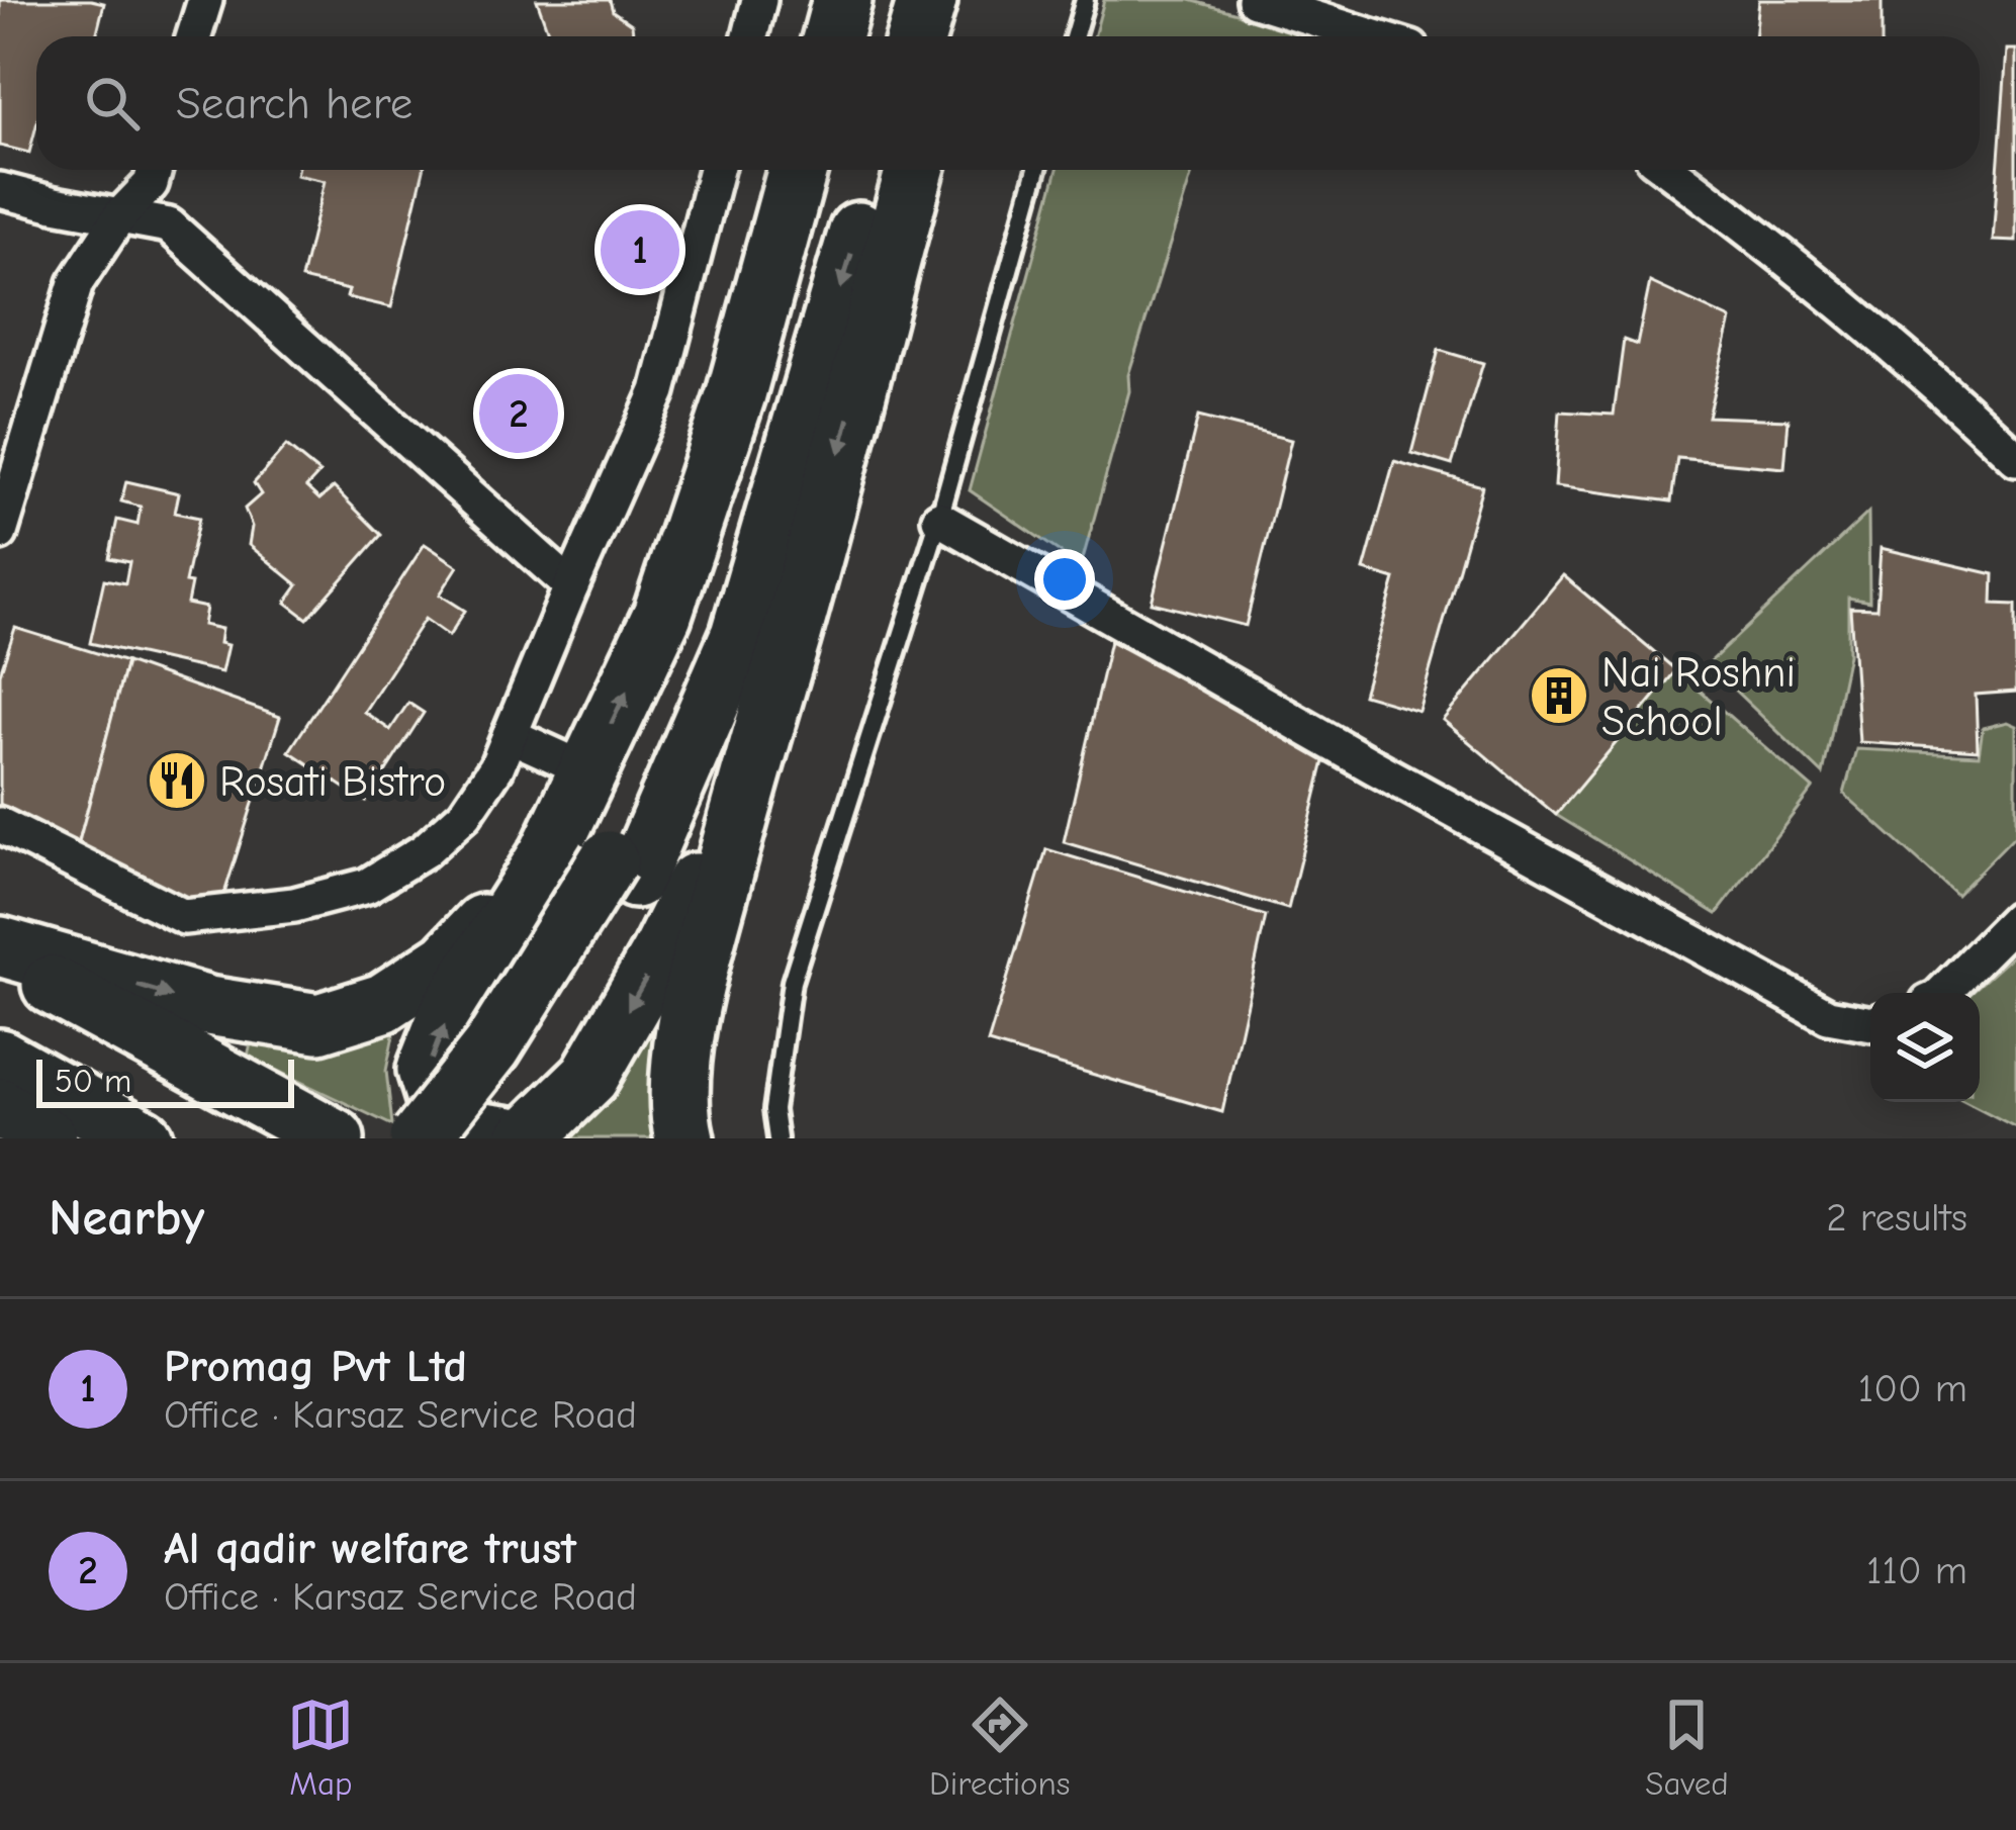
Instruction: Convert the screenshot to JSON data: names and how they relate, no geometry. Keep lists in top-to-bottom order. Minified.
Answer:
{"places":{"building":["Nai Roshni School"],"restaurant":["Rosati Bistro"]},"scale_bar":"50 m","page":{"search":"Search here","pins":["1","2"],"scale":"50 m","heading":["Nearby","2 results"],"list":[{"mark":"1","name":"Promag Pvt Ltd","note":"Office · Karsaz Service Road","value":"100 m"},{"mark":"2","name":"Al qadir welfare trust","note":"Office · Karsaz Service Road","value":"110 m"}],"nav":["Map","Directions","Saved"]}}
